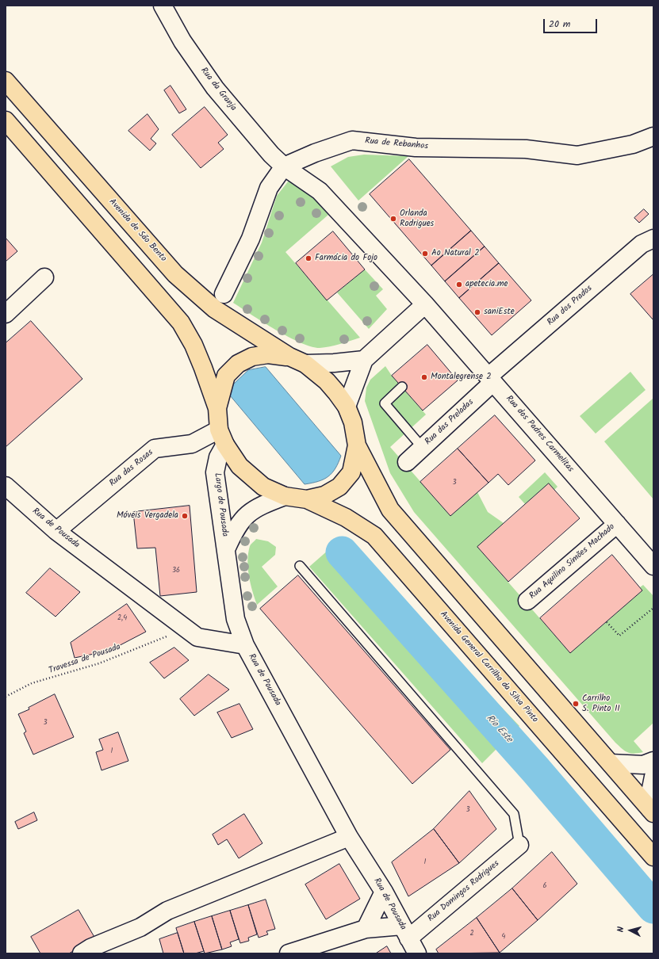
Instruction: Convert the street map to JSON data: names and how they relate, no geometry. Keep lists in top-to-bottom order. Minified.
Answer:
{"streets":{"main road":["Avenida de São Bento","Avenida General Carrilho da Silva Pinto"],"street":["Rua da Granja","Rua de Rebanhos","Rua dos Prados","Rua das Preladas","Rua dos Padres Carmelitas","Rua das Rosas","Largo de Pousada","Rua de Pousada","Rua Aquilino Simões Machado","Rua Domingos Rodrigues"],"path":["Travessa de Pousada"]},"crossings":[["Rua da Granja","Rua de Rebanhos"],["Rua da Granja","Rua dos Padres Carmelitas"],["Rua de Rebanhos","Rua dos Padres Carmelitas"],["Avenida de São Bento","Rua das Rosas"],["Avenida de São Bento","Largo de Pousada"],["Avenida de São Bento","Avenida General Carrilho da Silva Pinto"],["Rua dos Prados","Rua das Preladas"],["Rua dos Prados","Rua dos Padres Carmelitas"],["Rua das Preladas","Rua dos Padres Carmelitas"],["Rua dos Padres Carmelitas","Rua Aquilino Simões Machado"],["Rua das Rosas","Largo de Pousada"],["Rua das Rosas","Rua de Pousada"],["Largo de Pousada","Rua de Pousada"],["Rua de Pousada","Travessa de Pousada"],["Rua de Pousada","Rua Domingos Rodrigues"]],"water":["Rio Este"],"places":["Orlanda Rodrigues","Ao Natural 2","Farmácia do Fojo","apetecia.me","saniEste","Montalegrense 2","Móveis Vergadela","Carrilho S. Pinto II"],"house_numbers":["3","36","2,4","3","1","3","1","6","2","4"],"scale_bar":"20 m","north":"left"}
